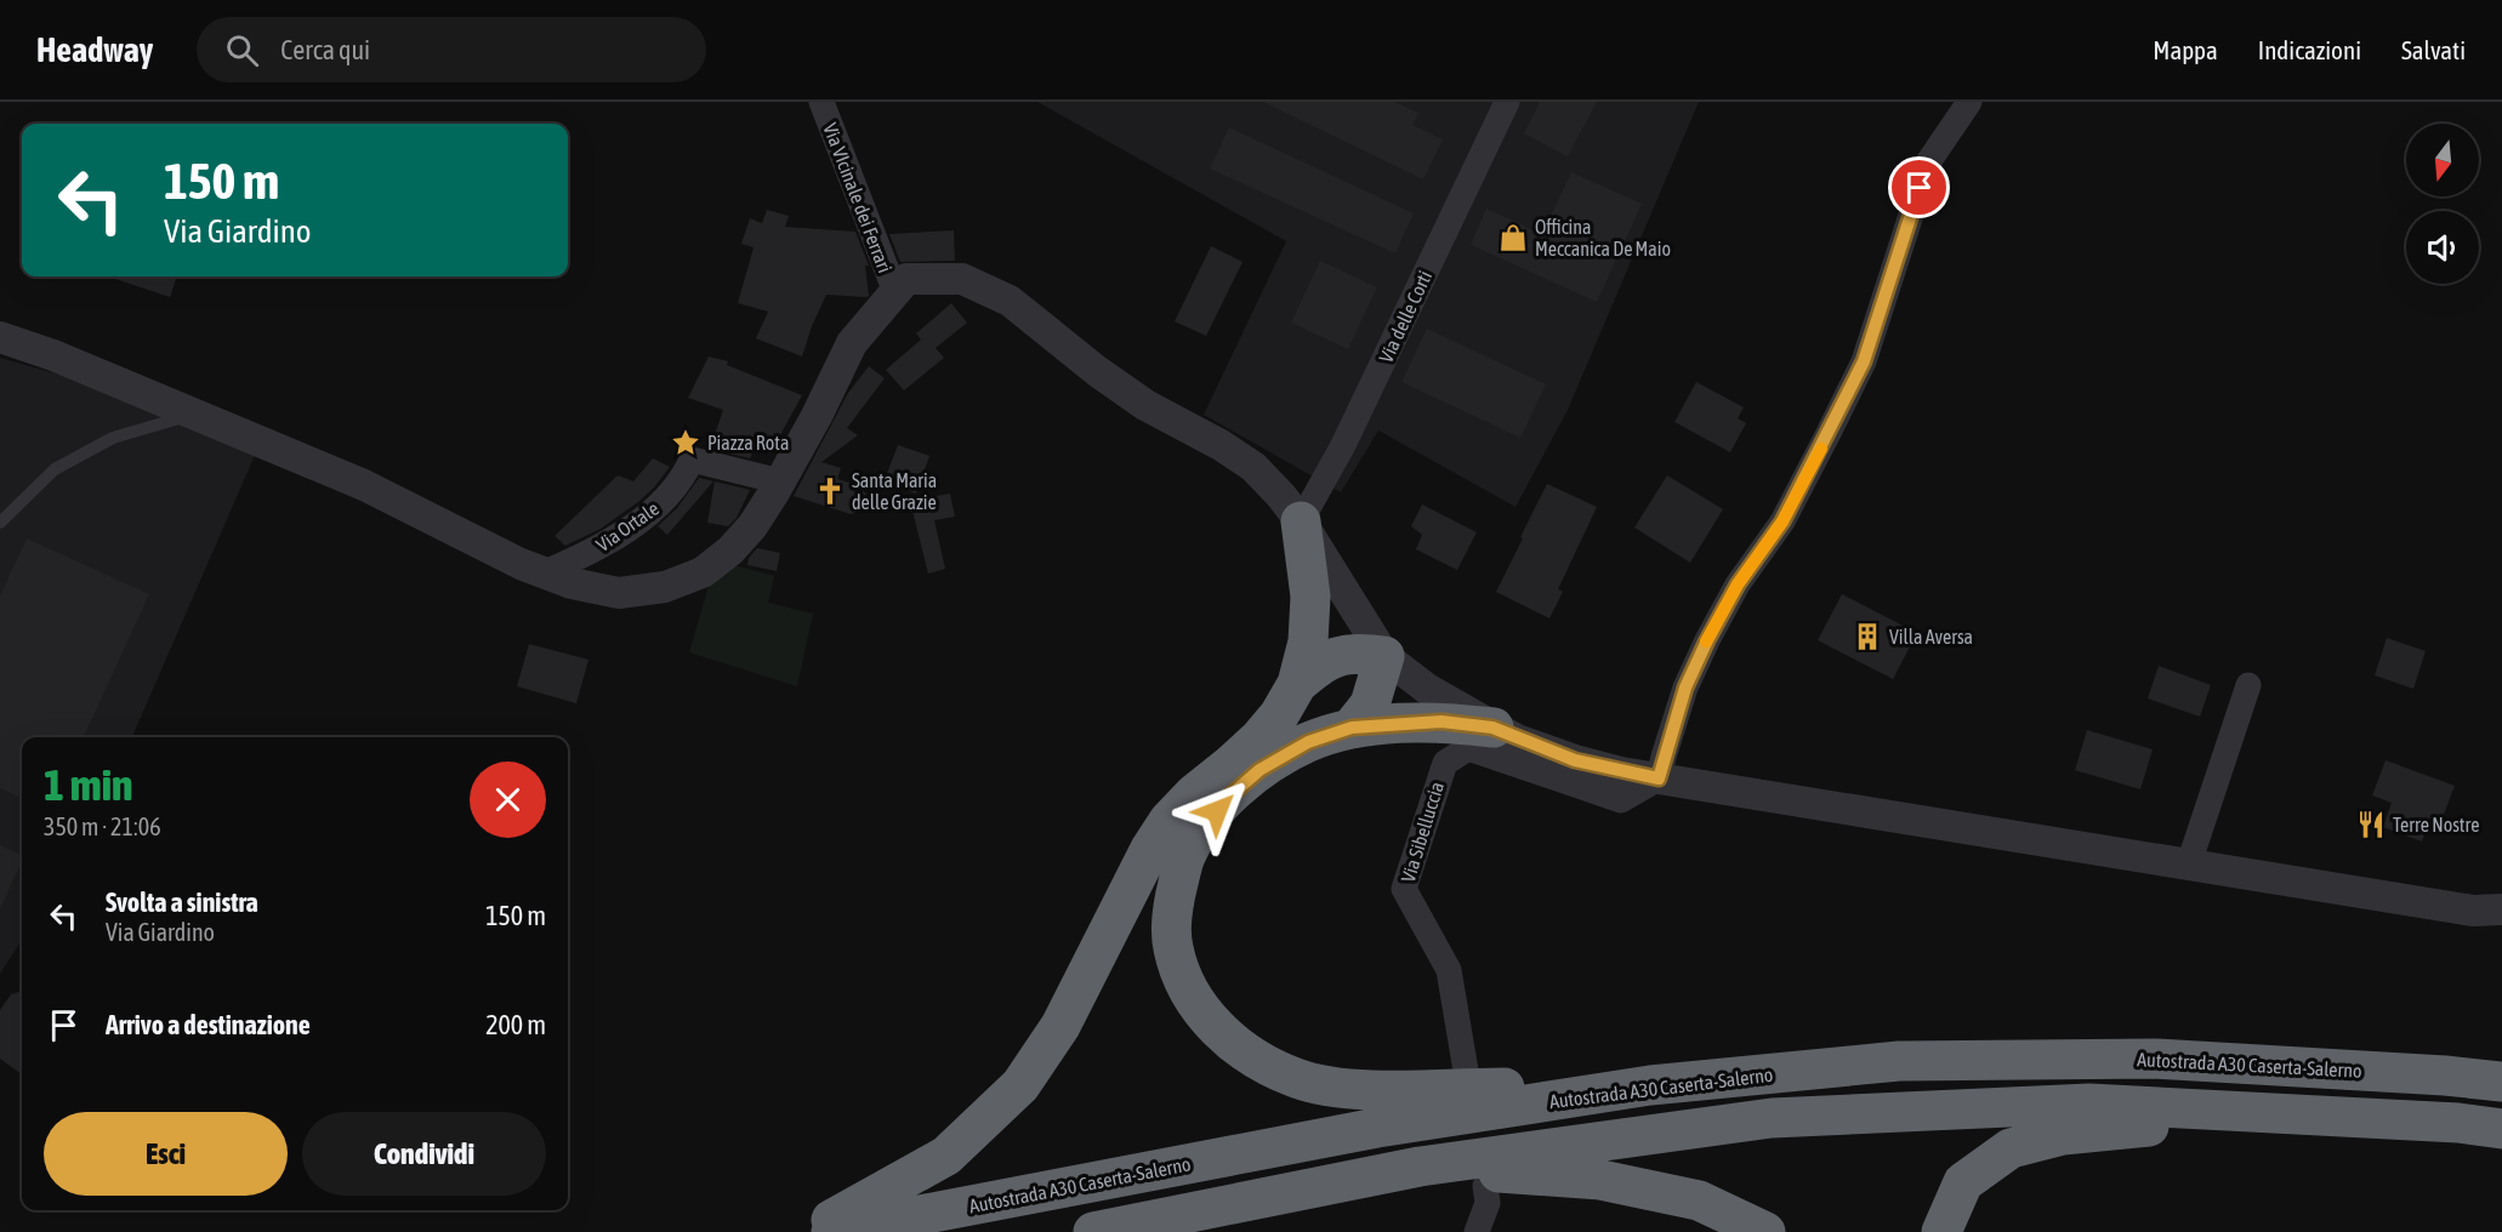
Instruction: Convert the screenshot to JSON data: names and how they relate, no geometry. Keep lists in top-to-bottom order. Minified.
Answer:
{"streets":{"highway":["Autostrada A30 Caserta-Salerno"],"street":["Via VIcinale dei Ferrari","Via delle Corti","Via Ortale","Via Sibelluccia"]},"places":{"shop":["Officina Meccanica De Maio"],"place":["Piazza Rota"],"church":["Santa Maria delle Grazie"],"building":["Villa Aversa"],"restaurant":["Terre Nostre"]},"north":"bottom","page":{"header":"Headway","search":"Cerca qui","nav":["Mappa","Indicazioni","Salvati"],"turn":["150 m","Via Giardino"],"heading":["1 min","350 m · 21:06"],"list":[{"name":"Svolta a sinistra","note":"Via Giardino","value":"150 m"},{"name":"Arrivo a destinazione","value":"200 m"}],"buttons":["Esci","Condividi"]}}
